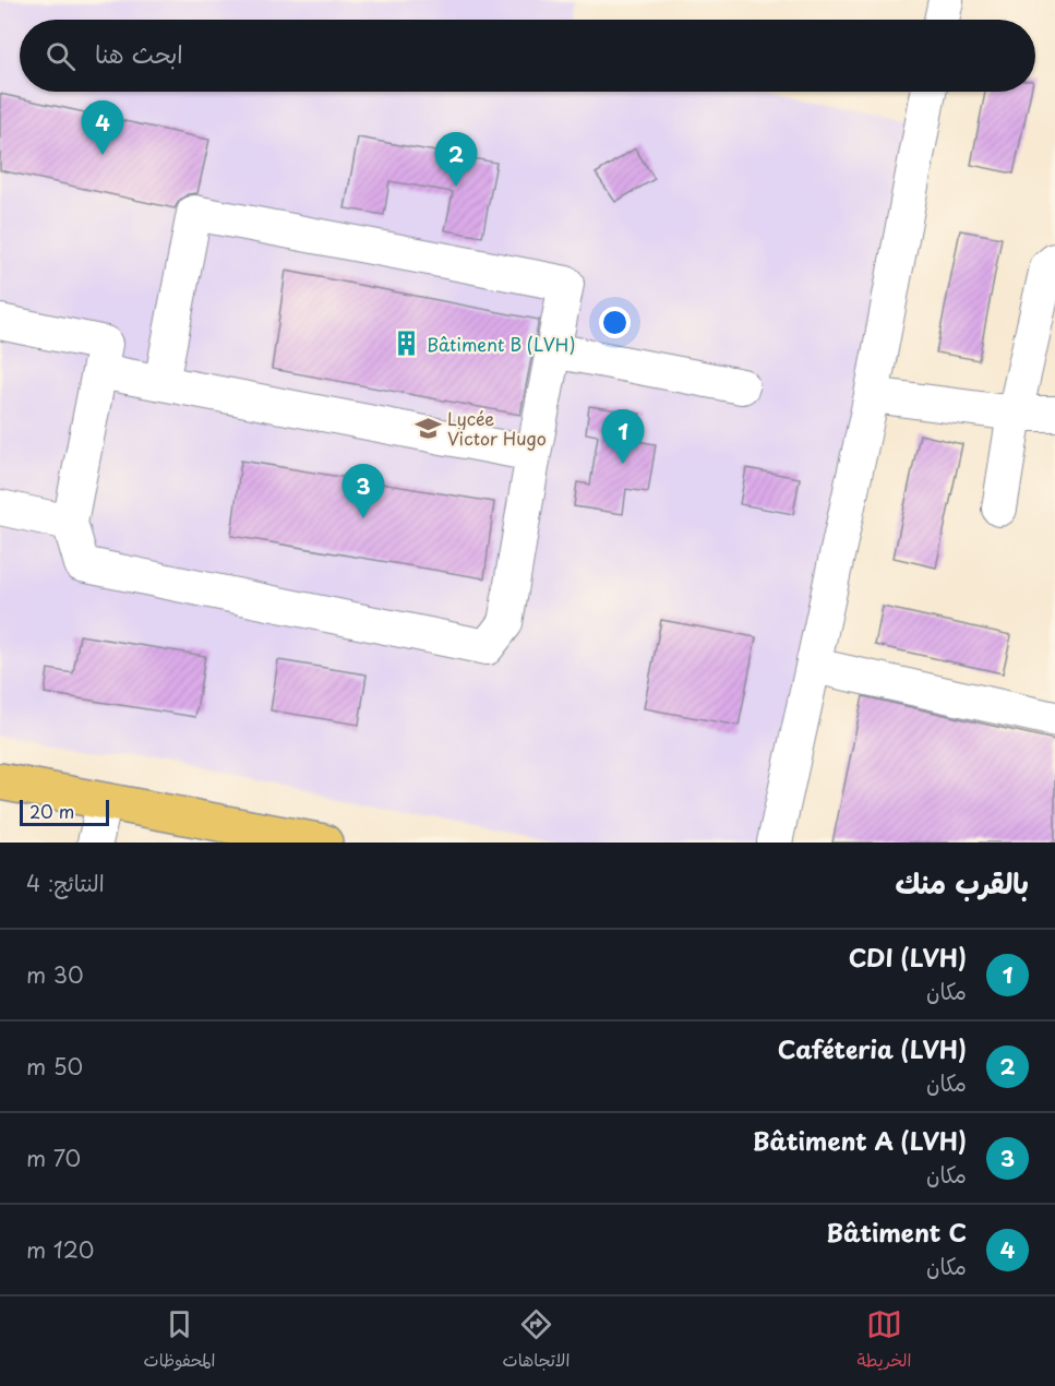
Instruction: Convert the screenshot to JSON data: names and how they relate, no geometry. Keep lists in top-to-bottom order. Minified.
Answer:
{"places":{"building":["Bâtiment B (LVH)"],"school or university":["Lycée Victor Hugo"]},"scale_bar":"20 m","page":{"search":"ابحث هنا","pins":["4","2","1","3"],"scale":"20 m","heading":["بالقرب منك","النتائج: 4"],"list":[{"mark":"1","name":"CDI (LVH)","note":"مكان","value":"30 m"},{"mark":"2","name":"Caféteria (LVH)","note":"مكان","value":"50 m"},{"mark":"3","name":"Bâtiment A (LVH)","note":"مكان","value":"70 m"},{"mark":"4","name":"Bâtiment C","note":"مكان","value":"120 m"}],"nav":["الخريطة","الاتجاهات","المحفوظات"]}}
